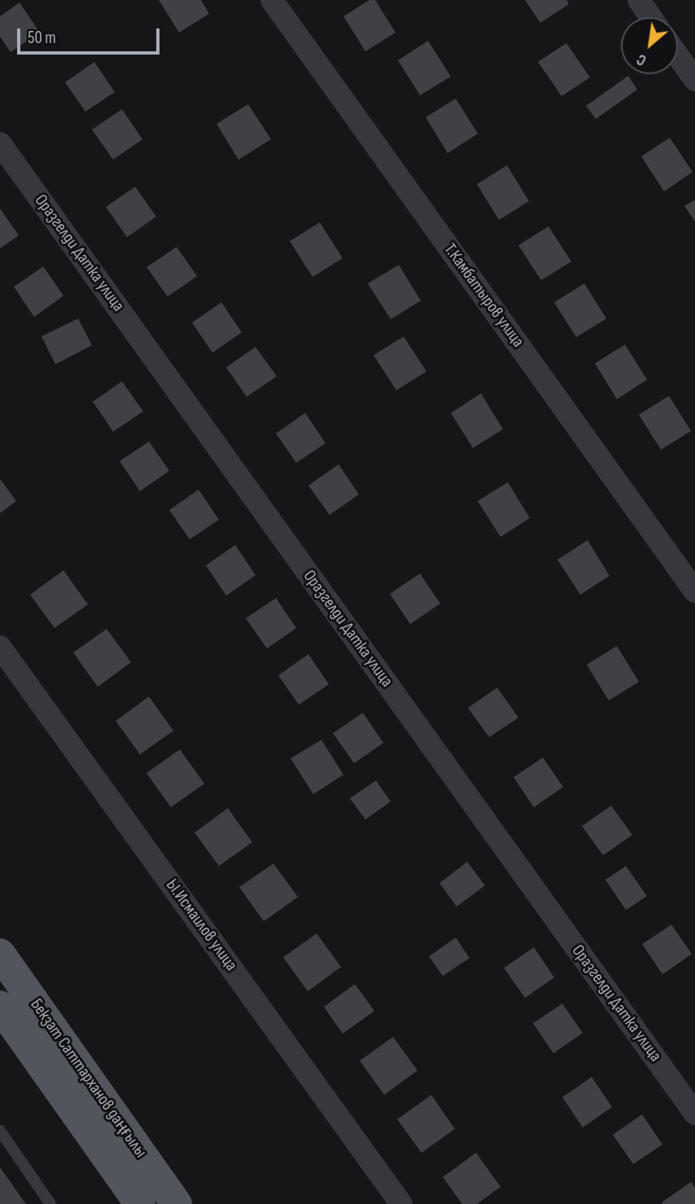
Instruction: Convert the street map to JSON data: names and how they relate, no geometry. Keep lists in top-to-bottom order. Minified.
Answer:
{"streets":{"main road":["Бекзат Саттарханов даңғылы"],"street":["Оразгелди Датка улица","Т.Камбатыров улица","Ы.Исмаилов улица"]},"scale_bar":"50 m","north":"bottom left"}
